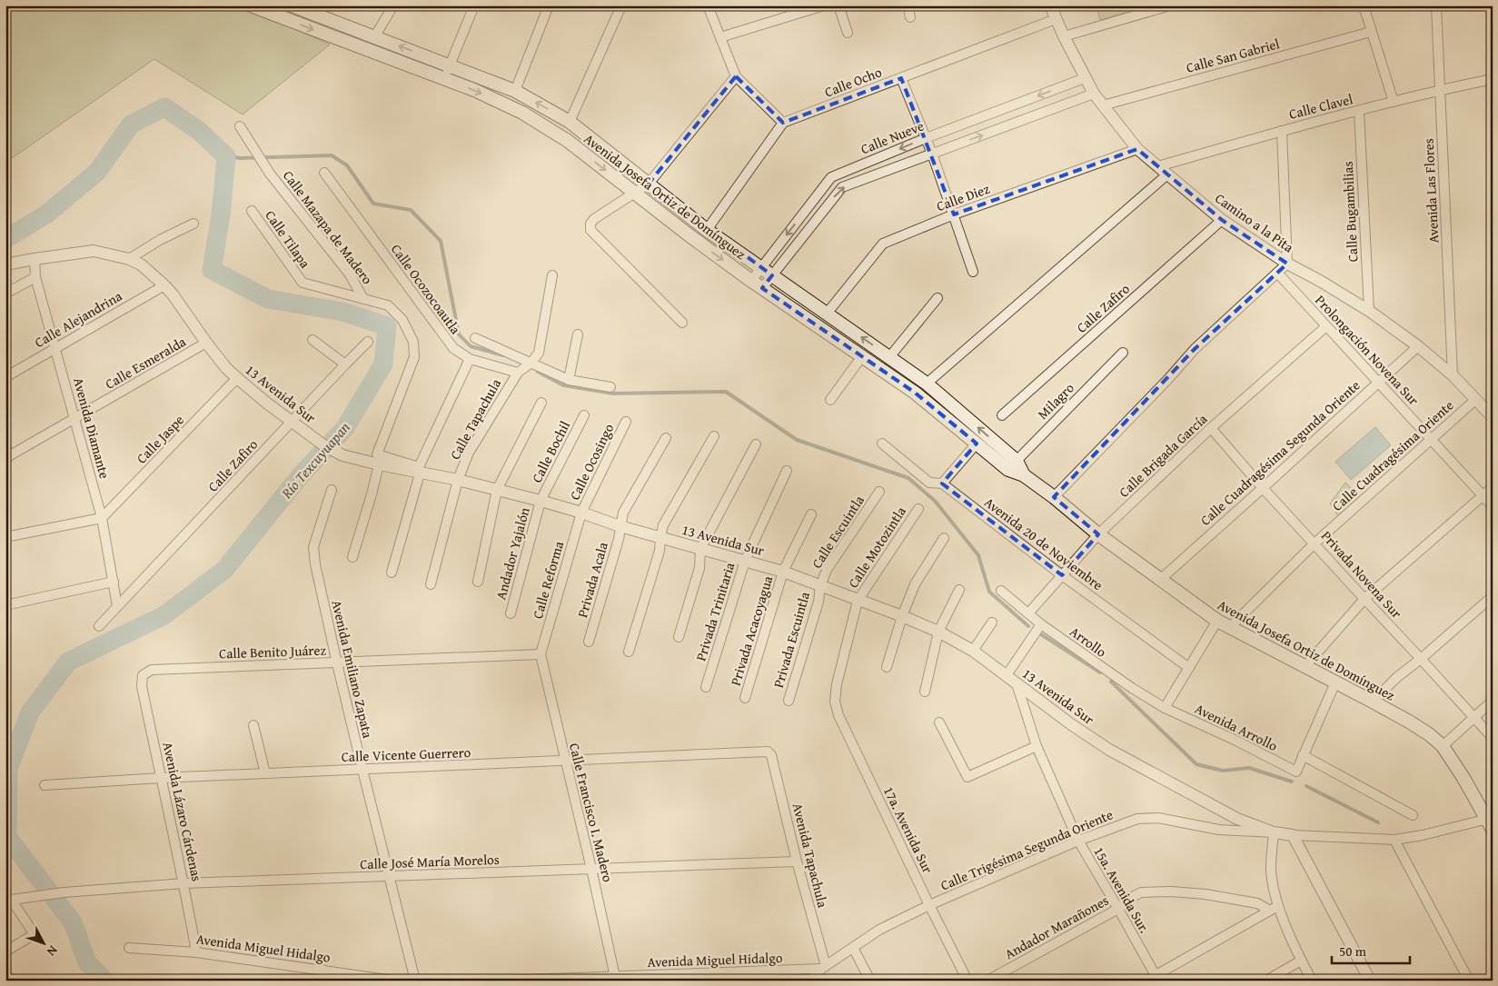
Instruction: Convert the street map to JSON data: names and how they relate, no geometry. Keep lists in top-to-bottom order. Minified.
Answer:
{"streets":{"main road":["Avenida Josefa Ortiz de Domínguez"],"street":["Calle San Gabriel","Calle Ocho","Calle Clavel","Calle Nueve","Avenida Las Flores","Calle Diez","Calle Bugambilias","Camino a la Pita","Calle Mazapa de Madero","Calle Tilapa","Calle Ocozocoautla","Calle Zafiro","Calle Alejandrina","Prolongación Novena Sur","Calle Esmeralda","13 Avenida Sur","Milagro","Calle Tapachula","Avenida Diamante","Calle Jaspe","Calle Bochil","Calle Cuadragésima Segunda Oriente","Calle Brigada García","Calle Cuadragésima Oriente","Calle Ocosingo","Calle Escuintla","Avenida 20 de Noviembre","Calle Motozintla","Andador Yajalón","Privada Novena Sur","Calle Reforma","Privada Acala","Privada Trinitaria","Privada Acacoyagua","Privada Escuintla","Arrollo","Calle Benito Juárez","Avenida Emiliano Zapata","Avenida Arrollo","Calle Vicente Guerrero","Avenida Lázaro Cárdenas","Calle Francisco I. Madero","17a. Avenida Sur","Calle Trigésima Segunda Oriente","Avenida Tapachula","Calle José María Morelos","15a. Avenida Sur.","Andador Marañones","Avenida Miguel Hidalgo"]},"crossings":[["Calle San Gabriel","Camino a la Pita"],["Calle Ocho","Camino a la Pita"],["Calle Clavel","Avenida Las Flores"],["Calle Clavel","Calle Bugambilias"],["Calle Clavel","Camino a la Pita"],["Calle Nueve","Avenida Josefa Ortiz de Domínguez"],["Calle Nueve","Camino a la Pita"],["Avenida Las Flores","Camino a la Pita"],["Avenida Josefa Ortiz de Domínguez","Calle Diez"],["Avenida Josefa Ortiz de Domínguez","Milagro"],["Avenida Josefa Ortiz de Domínguez","Calle Cuadragésima Segunda Oriente"],["Avenida Josefa Ortiz de Domínguez","Calle Brigada García"],["Avenida Josefa Ortiz de Domínguez","Calle Cuadragésima Oriente"],["Calle Diez","Camino a la Pita"],["Calle Bugambilias","Camino a la Pita"],["Camino a la Pita","Calle Zafiro"],["Camino a la Pita","Calle Cuadragésima Segunda Oriente"],["Camino a la Pita","Calle Cuadragésima Oriente"],["Calle Mazapa de Madero","Calle Tilapa"],["Calle Mazapa de Madero","13 Avenida Sur"],["Calle Ocozocoautla","Calle Tapachula"],["Calle Zafiro","13 Avenida Sur"],["Calle Zafiro","Avenida Diamante"],["Calle Alejandrina","13 Avenida Sur"],["Calle Alejandrina","Avenida Diamante"],["Prolongación Novena Sur","Calle Cuadragésima Segunda Oriente"],["Prolongación Novena Sur","Calle Brigada García"],["Prolongación Novena Sur","Calle Cuadragésima Oriente"],["Calle Esmeralda","13 Avenida Sur"],["Calle Esmeralda","Avenida Diamante"],["13 Avenida Sur","Calle Tapachula"],["13 Avenida Sur","Avenida Diamante"],["13 Avenida Sur","Calle Jaspe"],["13 Avenida Sur","Calle Bochil"],["13 Avenida Sur","Calle Ocosingo"],["13 Avenida Sur","Calle Escuintla"],["13 Avenida Sur","Calle Motozintla"],["13 Avenida Sur","Andador Yajalón"],["13 Avenida Sur","Calle Reforma"],["13 Avenida Sur","Privada Acala"],["13 Avenida Sur","Privada Trinitaria"],["13 Avenida Sur","Privada Acacoyagua"],["13 Avenida Sur","Privada Escuintla"],["13 Avenida Sur","Calle Trigésima Segunda Oriente"],["13 Avenida Sur","15a. Avenida Sur."],["Avenida Diamante","Calle Jaspe"],["Calle Bochil","Andador Yajalón"],["Calle Cuadragésima Segunda Oriente","Privada Novena Sur"],["Calle Brigada García","Avenida 20 de Noviembre"],["Calle Brigada García","Privada Novena Sur"],["Calle Brigada García","Arrollo"],["Calle Cuadragésima Oriente","Privada Novena Sur"],["Calle Ocosingo","Calle Reforma"],["Calle Escuintla","Privada Escuintla"],["Calle Motozintla","17a. Avenida Sur"],["Calle Reforma","Calle Benito Juárez"],["Calle Reforma","Calle Francisco I. Madero"],["Arrollo","Avenida Arrollo"],["Calle Benito Juárez","Avenida Emiliano Zapata"],["Calle Benito Juárez","Avenida Lázaro Cárdenas"],["Calle Benito Juárez","Calle Francisco I. Madero"],["Avenida Emiliano Zapata","Calle Vicente Guerrero"],["Avenida Emiliano Zapata","Calle José María Morelos"],["Calle Vicente Guerrero","Avenida Lázaro Cárdenas"],["Calle Vicente Guerrero","Calle Francisco I. Madero"],["Calle Vicente Guerrero","Avenida Tapachula"],["Avenida Lázaro Cárdenas","Calle José María Morelos"],["Avenida Lázaro Cárdenas","Avenida Miguel Hidalgo"],["Calle Francisco I. Madero","Calle José María Morelos"],["Calle Francisco I. Madero","Avenida Miguel Hidalgo"],["17a. Avenida Sur","Calle Trigésima Segunda Oriente"],["Calle Trigésima Segunda Oriente","Avenida Tapachula"],["Calle Trigésima Segunda Oriente","15a. Avenida Sur."],["Calle Trigésima Segunda Oriente","Avenida Miguel Hidalgo"],["Avenida Tapachula","Calle José María Morelos"],["Avenida Tapachula","Avenida Miguel Hidalgo"],["15a. Avenida Sur.","Andador Marañones"]],"water":["Río Texcuyuapan"],"scale_bar":"50 m","north":"bottom right"}
